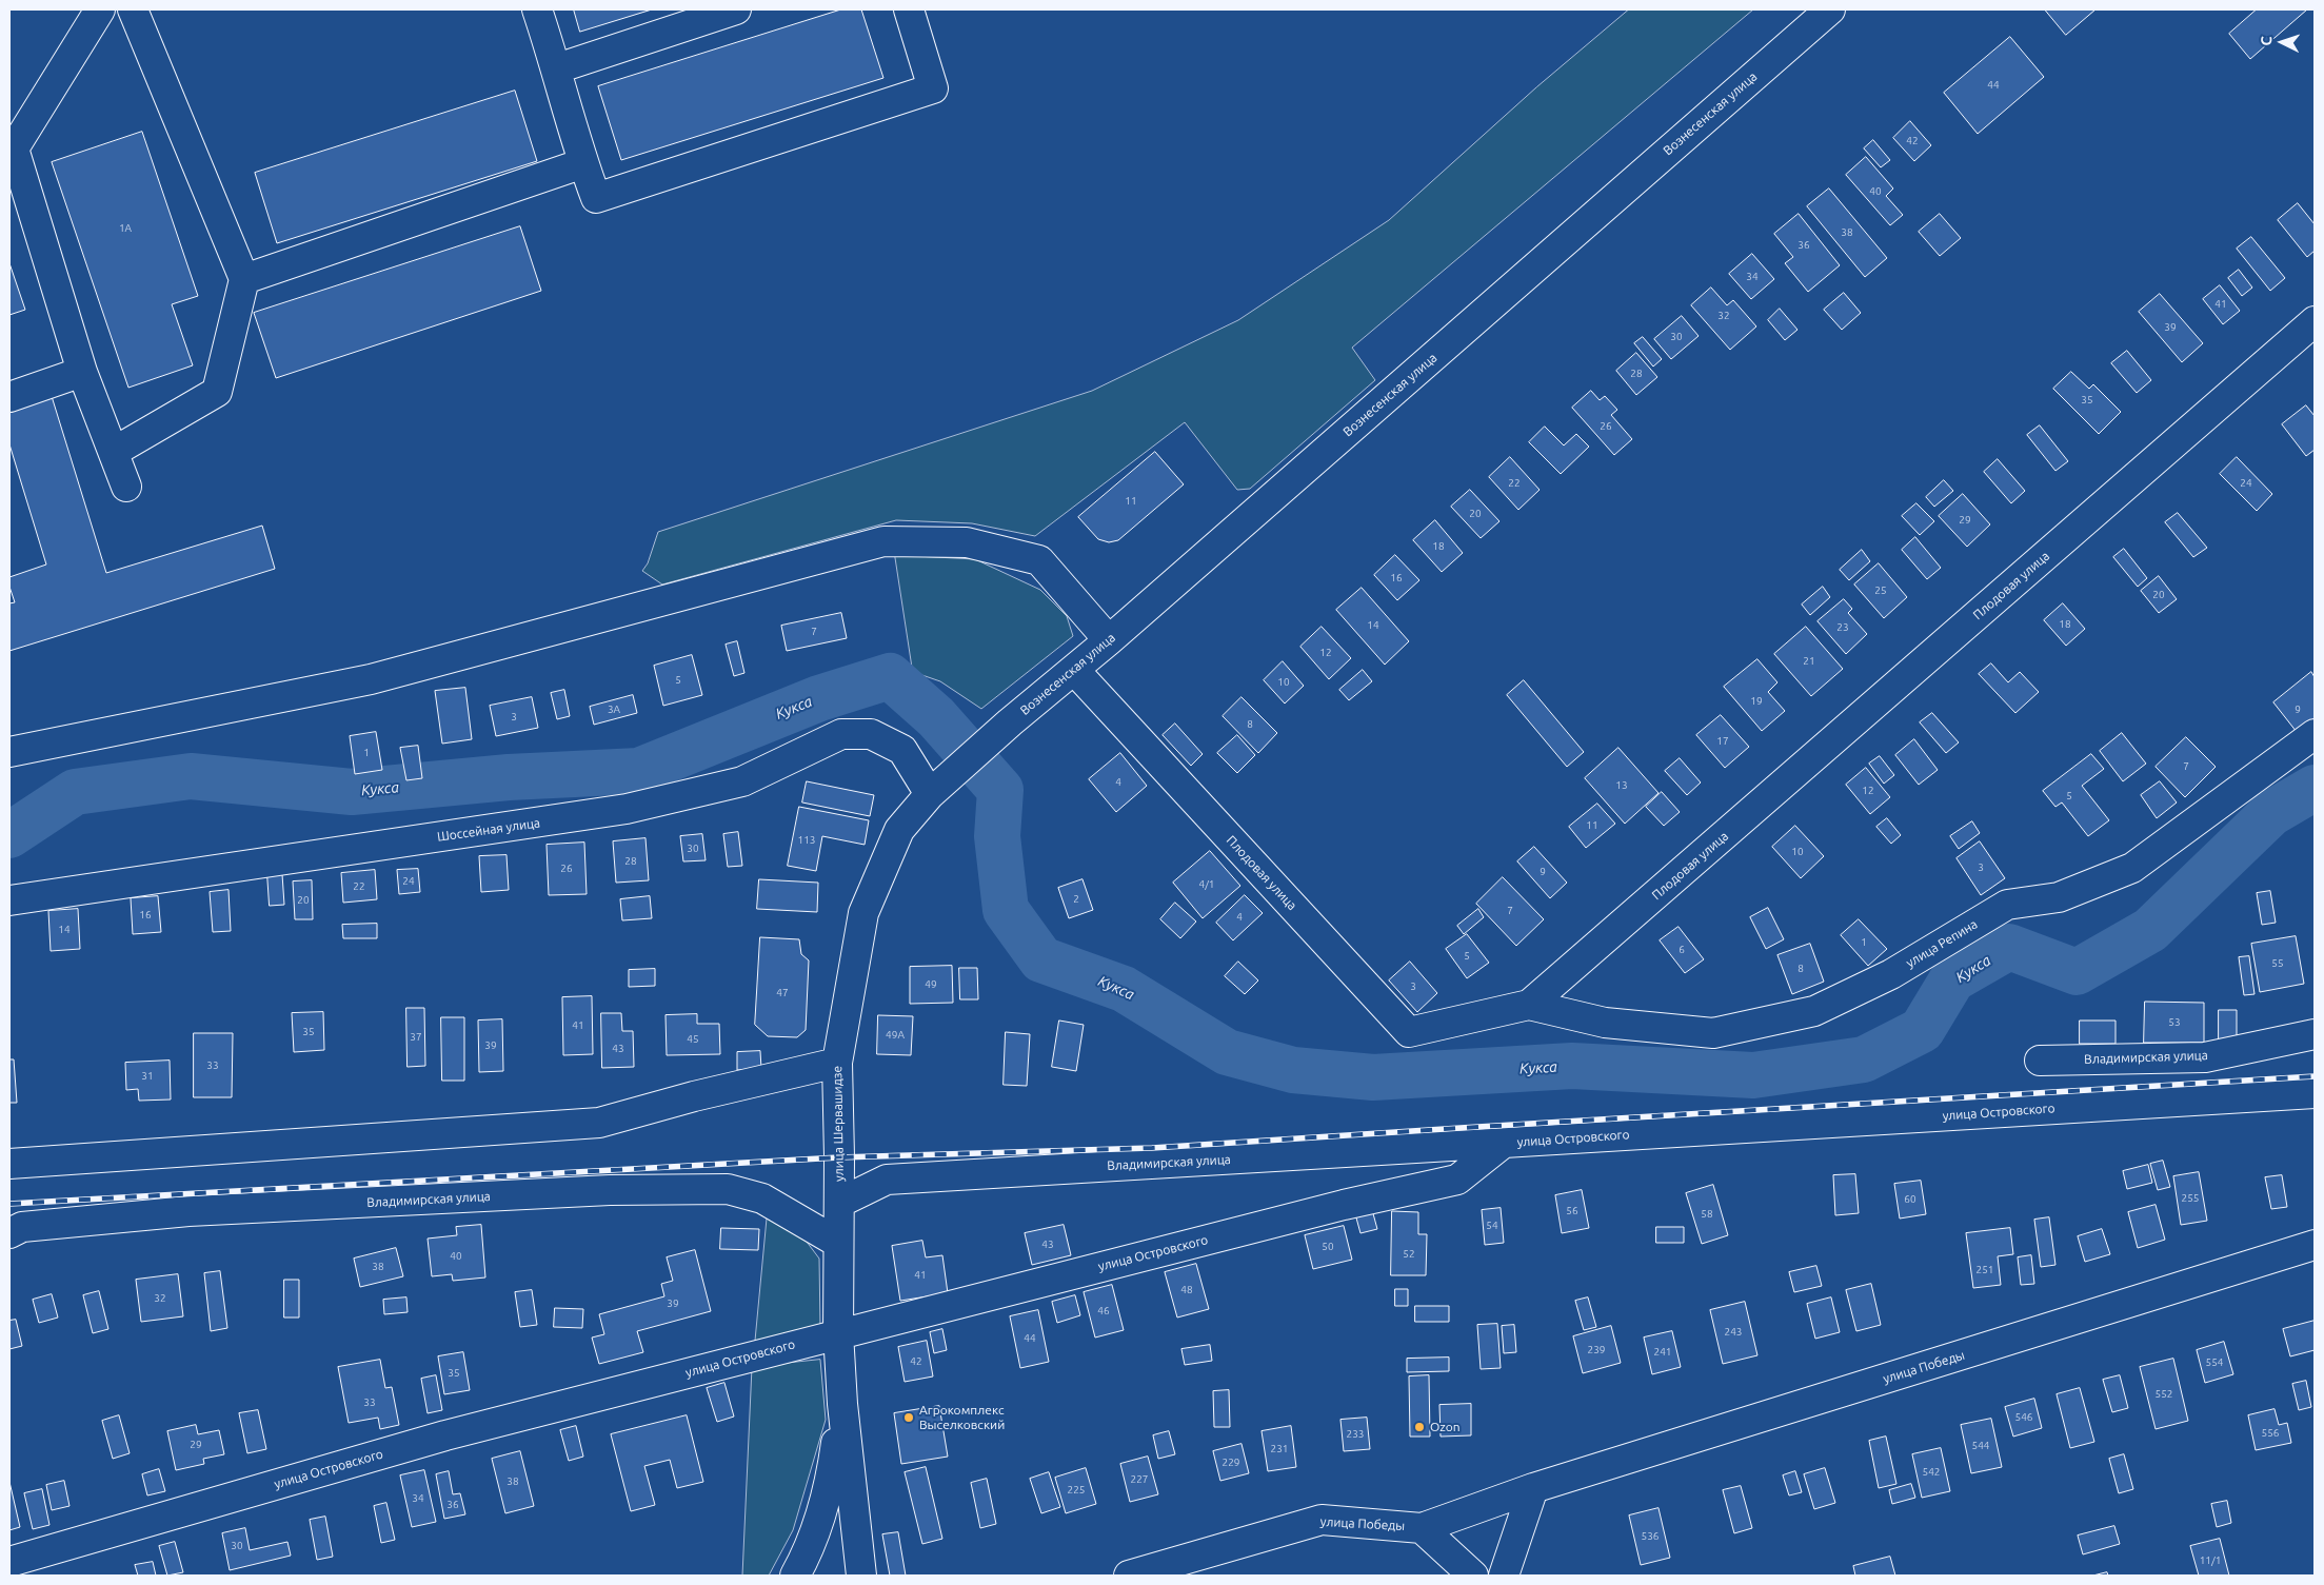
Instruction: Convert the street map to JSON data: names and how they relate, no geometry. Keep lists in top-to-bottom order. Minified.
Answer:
{"streets":{"street":["Вознесенская улица","Плодовая улица","Шоссейная улица","улица Репина","Владимирская улица","улица Островского","улица Шервашидзе","улица Победы"]},"crossings":[["Вознесенская улица","Плодовая улица"],["Вознесенская улица","Шоссейная улица"],["Вознесенская улица","улица Шервашидзе"],["Плодовая улица","улица Репина"],["Шоссейная улица","улица Шервашидзе"],["Владимирская улица","улица Островского"],["Владимирская улица","улица Шервашидзе"],["улица Островского","улица Шервашидзе"]],"water":["Кукса"],"places":["Агрокомплекс Выселковский","Ozon"],"house_numbers":["44","42","40","1А","38","36","34","41","32","39","30","28","35","26","22","24","11","20","29","18","16","25","20","18","14","23","7","12","21","5","10","19","3А","9","3","8","17","1","7","4","13","12","5","11","113","30","10","28","3","26","9","24","4/1","22","2","20","7","16","4","14","1","6","5","55","8","49","3","47","53","41","35","49А","37","45","39","43","33","31","255","60","56","58","54","43","50","52","40","38","251","41","48","32","39","46","243","44","239","241","42","554","35","552","33","546","556","233","29","544","231","229","542","227","38","225","34","36","536","30","11/1"],"north":"left"}
